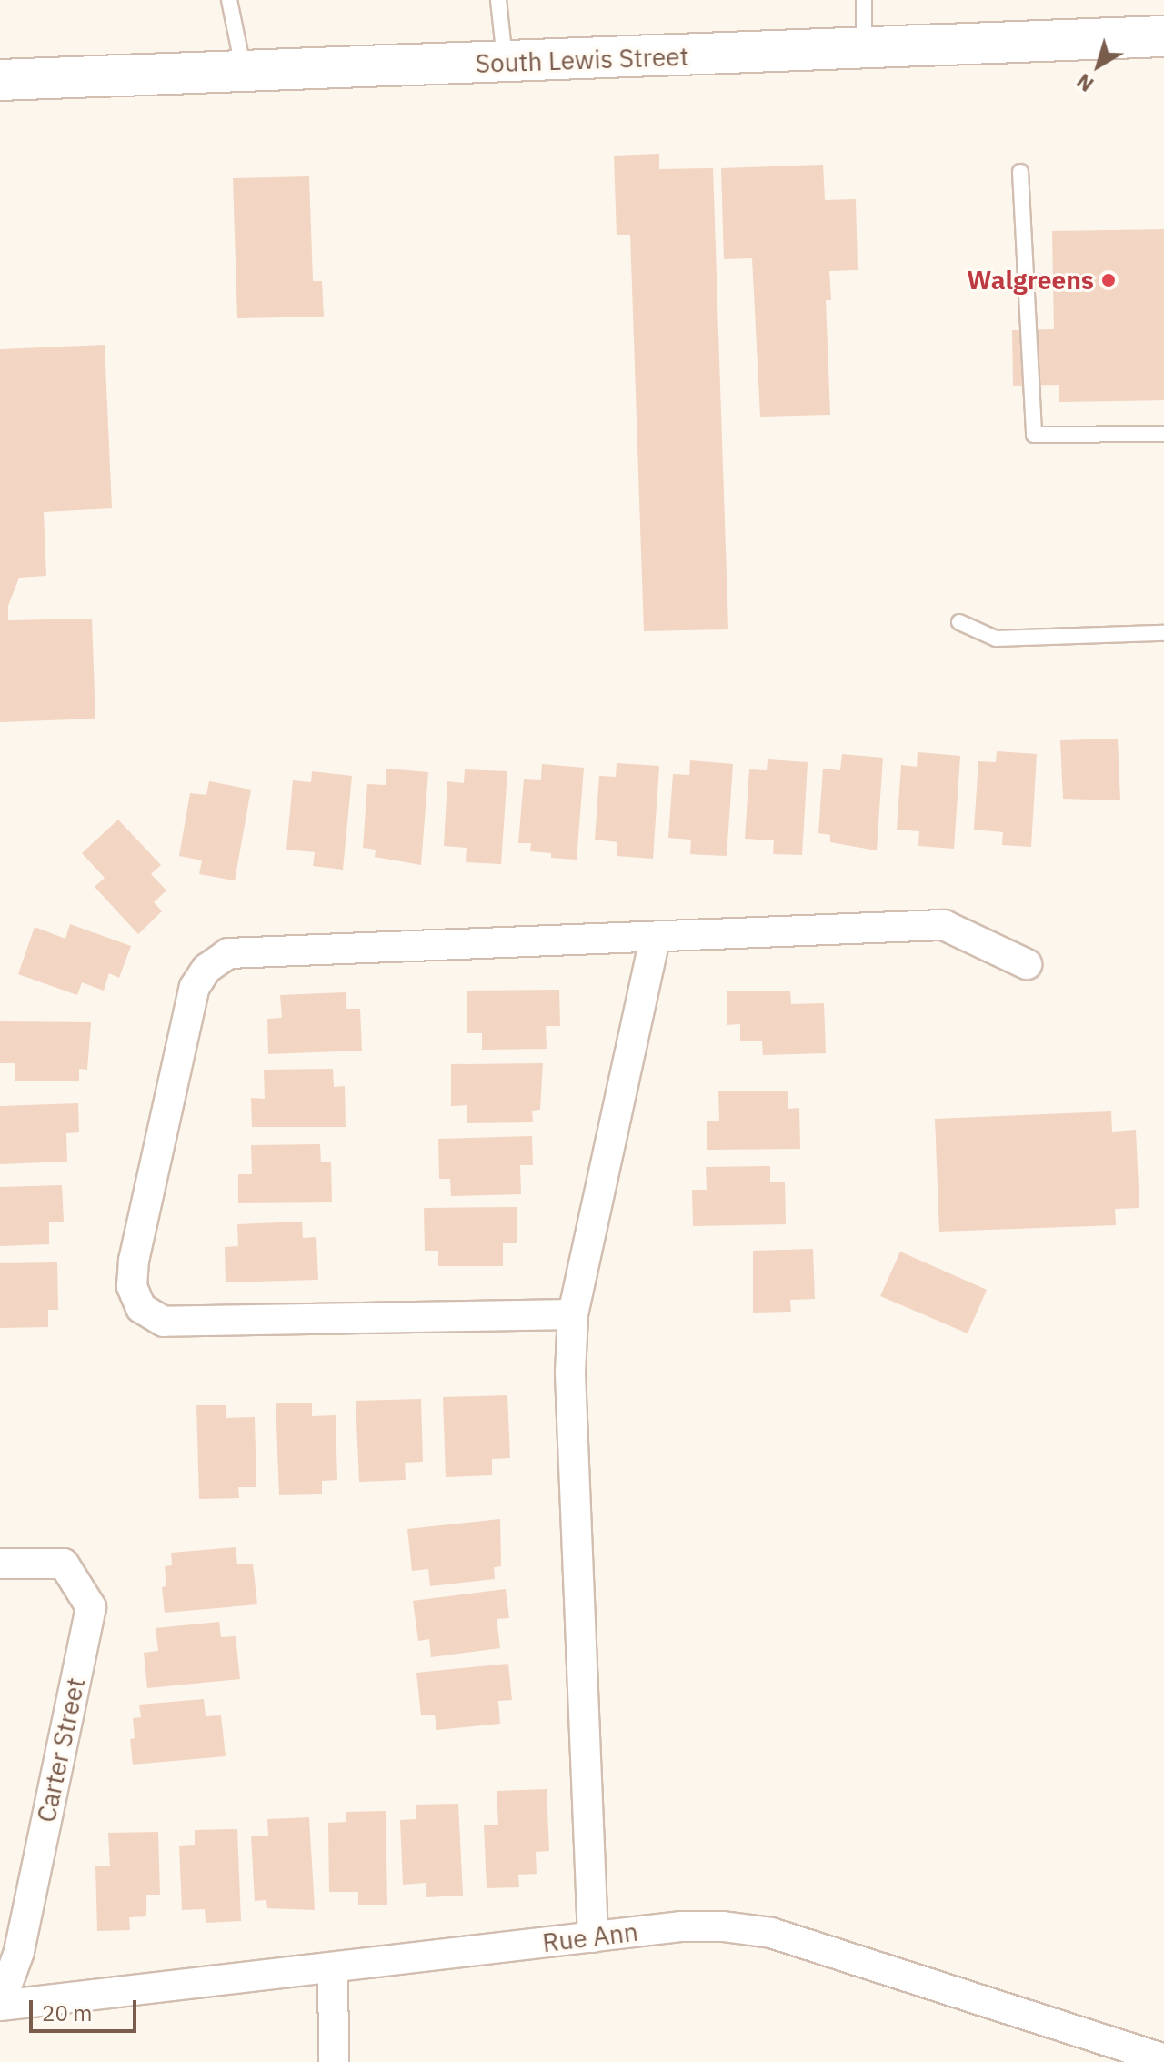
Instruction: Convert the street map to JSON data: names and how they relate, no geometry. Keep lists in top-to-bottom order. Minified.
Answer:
{"streets":{"main road":["South Lewis Street"],"street":["Carter Street","Rue Ann"]},"crossings":[["Carter Street","Rue Ann"]],"places":["Walgreens"],"scale_bar":"20 m","north":"bottom left"}
